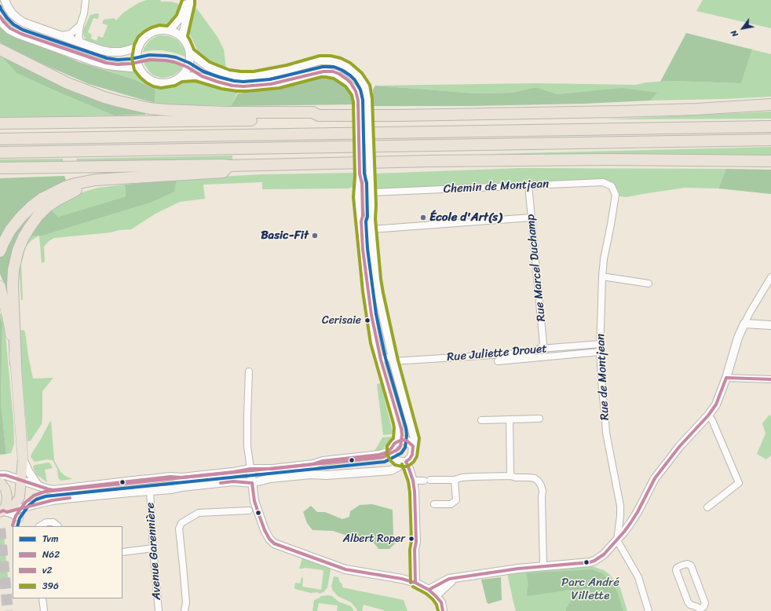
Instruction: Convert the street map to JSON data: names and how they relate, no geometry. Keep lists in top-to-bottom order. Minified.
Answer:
{"streets":{"street":["Chemin de Montjean","Rue Marcel Duchamp","Rue Juliette Drouet","Rue de Montjean","Avenue Garennière"]},"crossings":[["Chemin de Montjean","Rue Marcel Duchamp"],["Chemin de Montjean","Rue de Montjean"],["Rue Marcel Duchamp","Rue Juliette Drouet"],["Rue Juliette Drouet","Rue de Montjean"]],"parks":["Parc André Villette"],"places":["École d'Art(s)","Basic-Fit","Cerisaie","Albert Roper"],"lines":["transit line 396","transit line Tvm","transit line N62","transit line v2"],"legend":["Tvm","N62","v2","396"],"north":"bottom left"}
